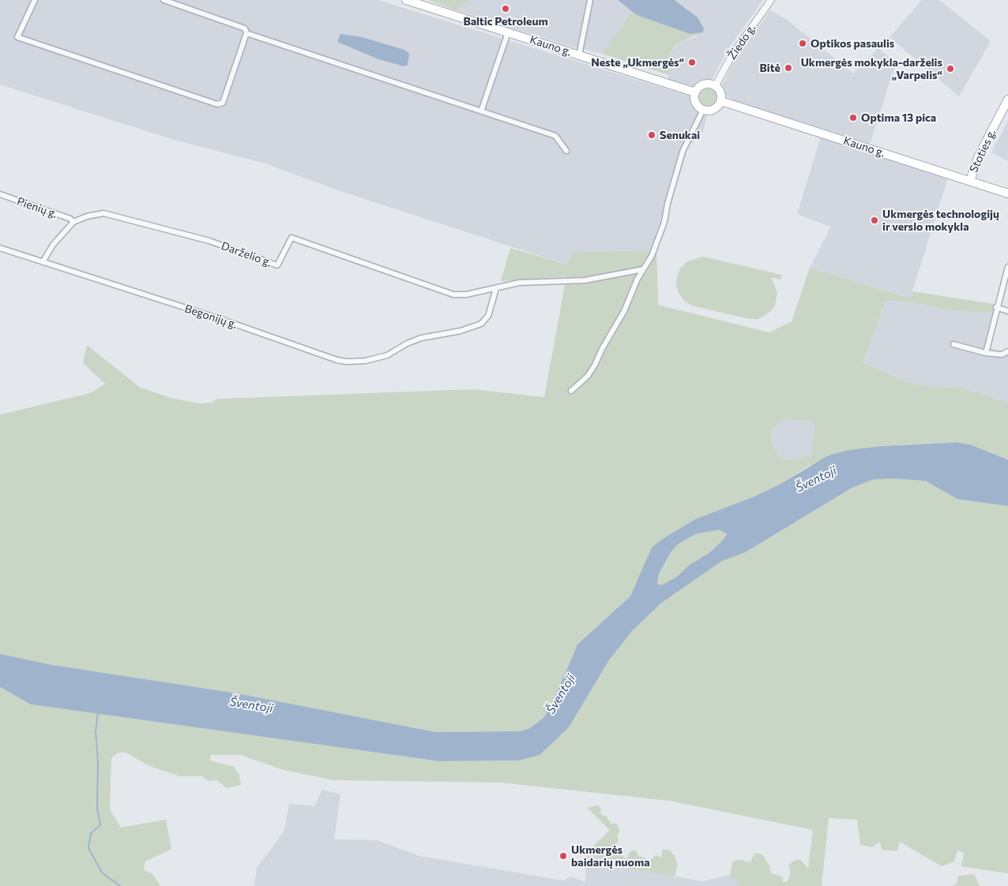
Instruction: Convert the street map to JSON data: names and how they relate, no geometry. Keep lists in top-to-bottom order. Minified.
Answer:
{"streets":{"main road":["Kauno g.","Stoties g."],"street":["Žiedo g.","Pienių g.","Darželio g.","Begonijų g."]},"crossings":[["Žiedo g.","Kauno g."],["Kauno g.","Stoties g."],["Pienių g.","Darželio g."],["Darželio g.","Begonijų g."]],"water":["Šventoji"],"places":["Baltic Petroleum","Optikos pasaulis","Neste „Ukmergės“","Bitė","Ukmergės mokykla-darželis „Varpelis“","Optima 13 pica","Senukai","Ukmergės technologijų ir verslo mokykla","Ukmergės baidarių nuoma"]}
